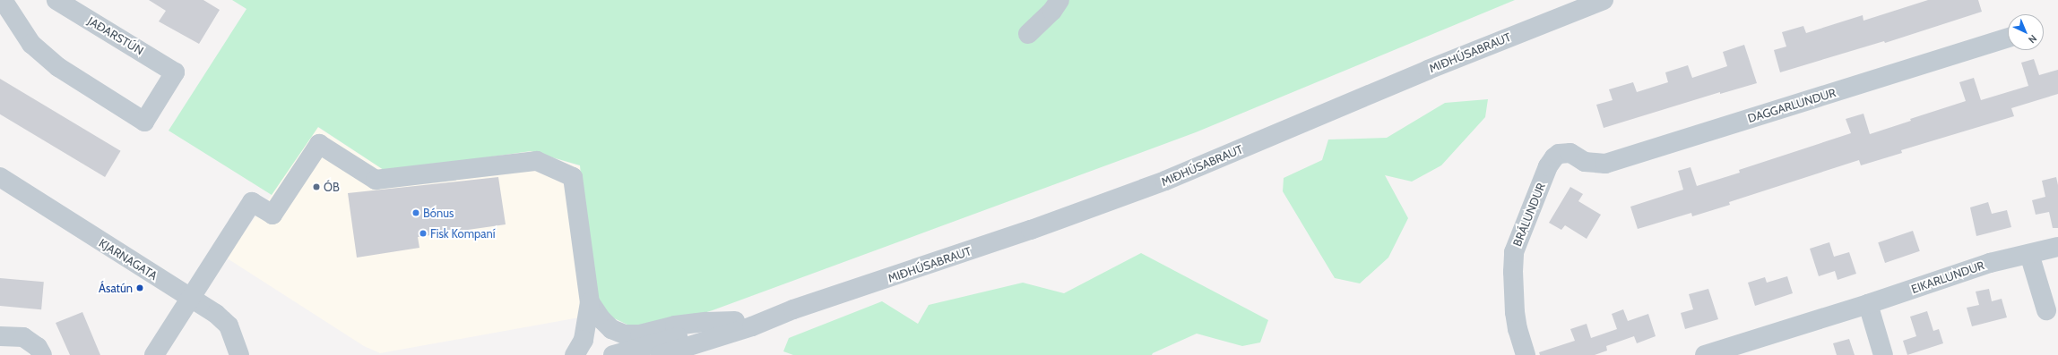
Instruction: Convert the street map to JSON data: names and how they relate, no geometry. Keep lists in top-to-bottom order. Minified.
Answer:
{"streets":{"street":["JAÐARSTÚN","MIÐHÚSABRAUT","DAGGARLUNDUR","BRÁLUNDUR","KJARNAGATA","EIKARLUNDUR"]},"crossings":[["DAGGARLUNDUR","BRÁLUNDUR"]],"places":["ÓB","Bónus","Fisk Kompaní","Ásatún"],"north":"bottom right"}
